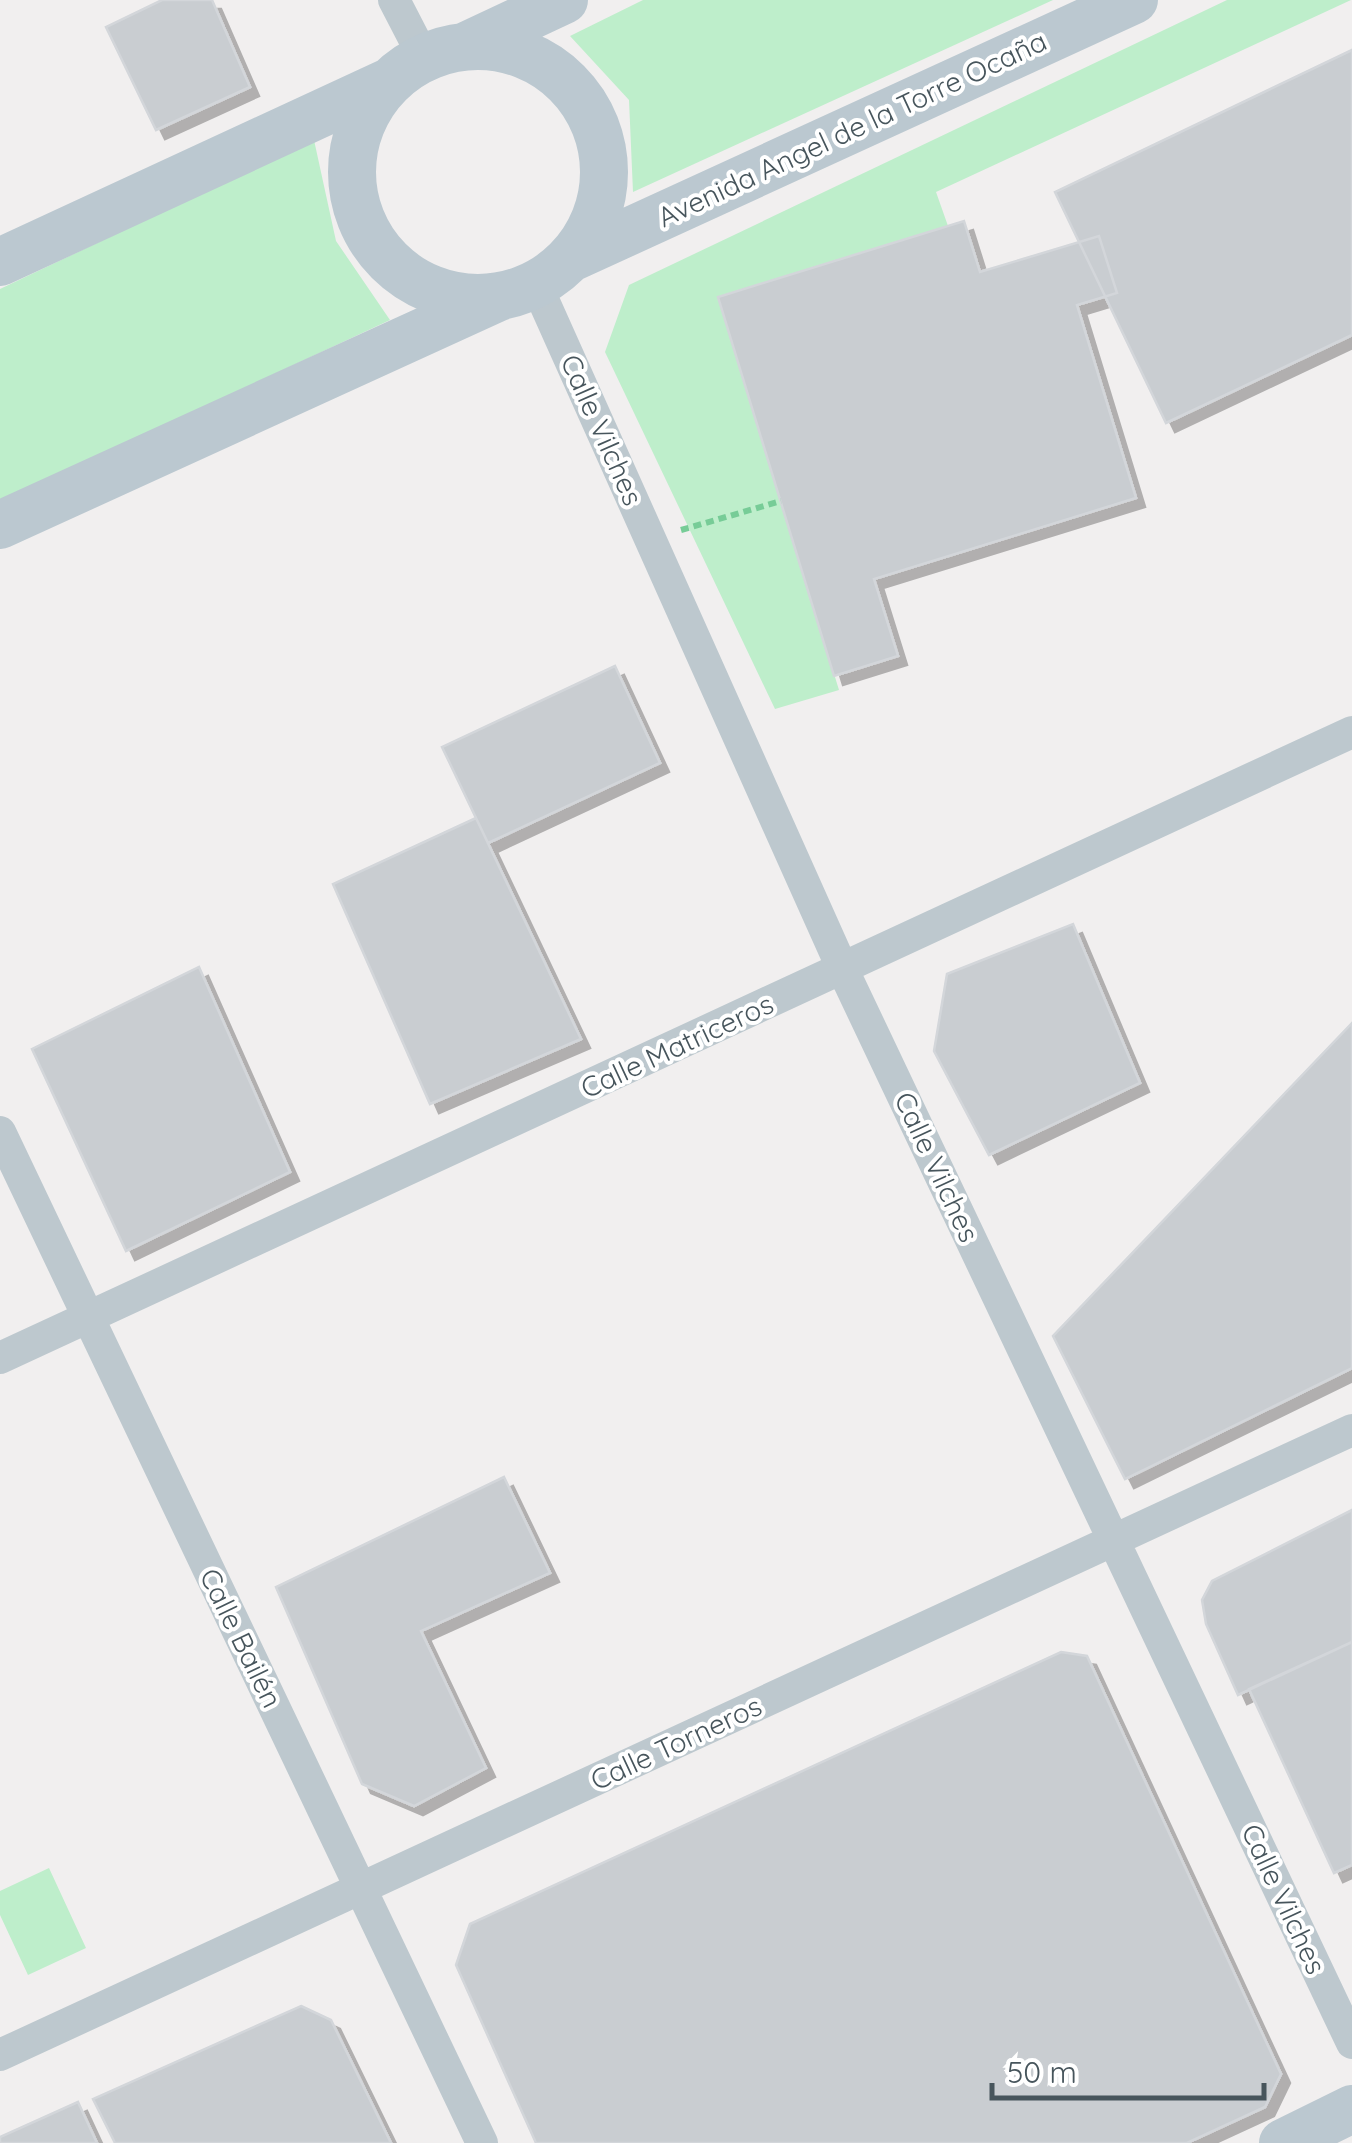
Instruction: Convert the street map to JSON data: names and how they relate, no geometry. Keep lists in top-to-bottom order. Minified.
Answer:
{"streets":{"street":["Avenida Angel de la Torre Ocaña","Calle Vilches","Calle Matriceros","Calle Bailén","Calle Torneros"]},"crossings":[["Avenida Angel de la Torre Ocaña","Calle Vilches"],["Calle Vilches","Calle Matriceros"],["Calle Vilches","Calle Torneros"],["Calle Matriceros","Calle Bailén"],["Calle Bailén","Calle Torneros"]],"scale_bar":"50 m"}
